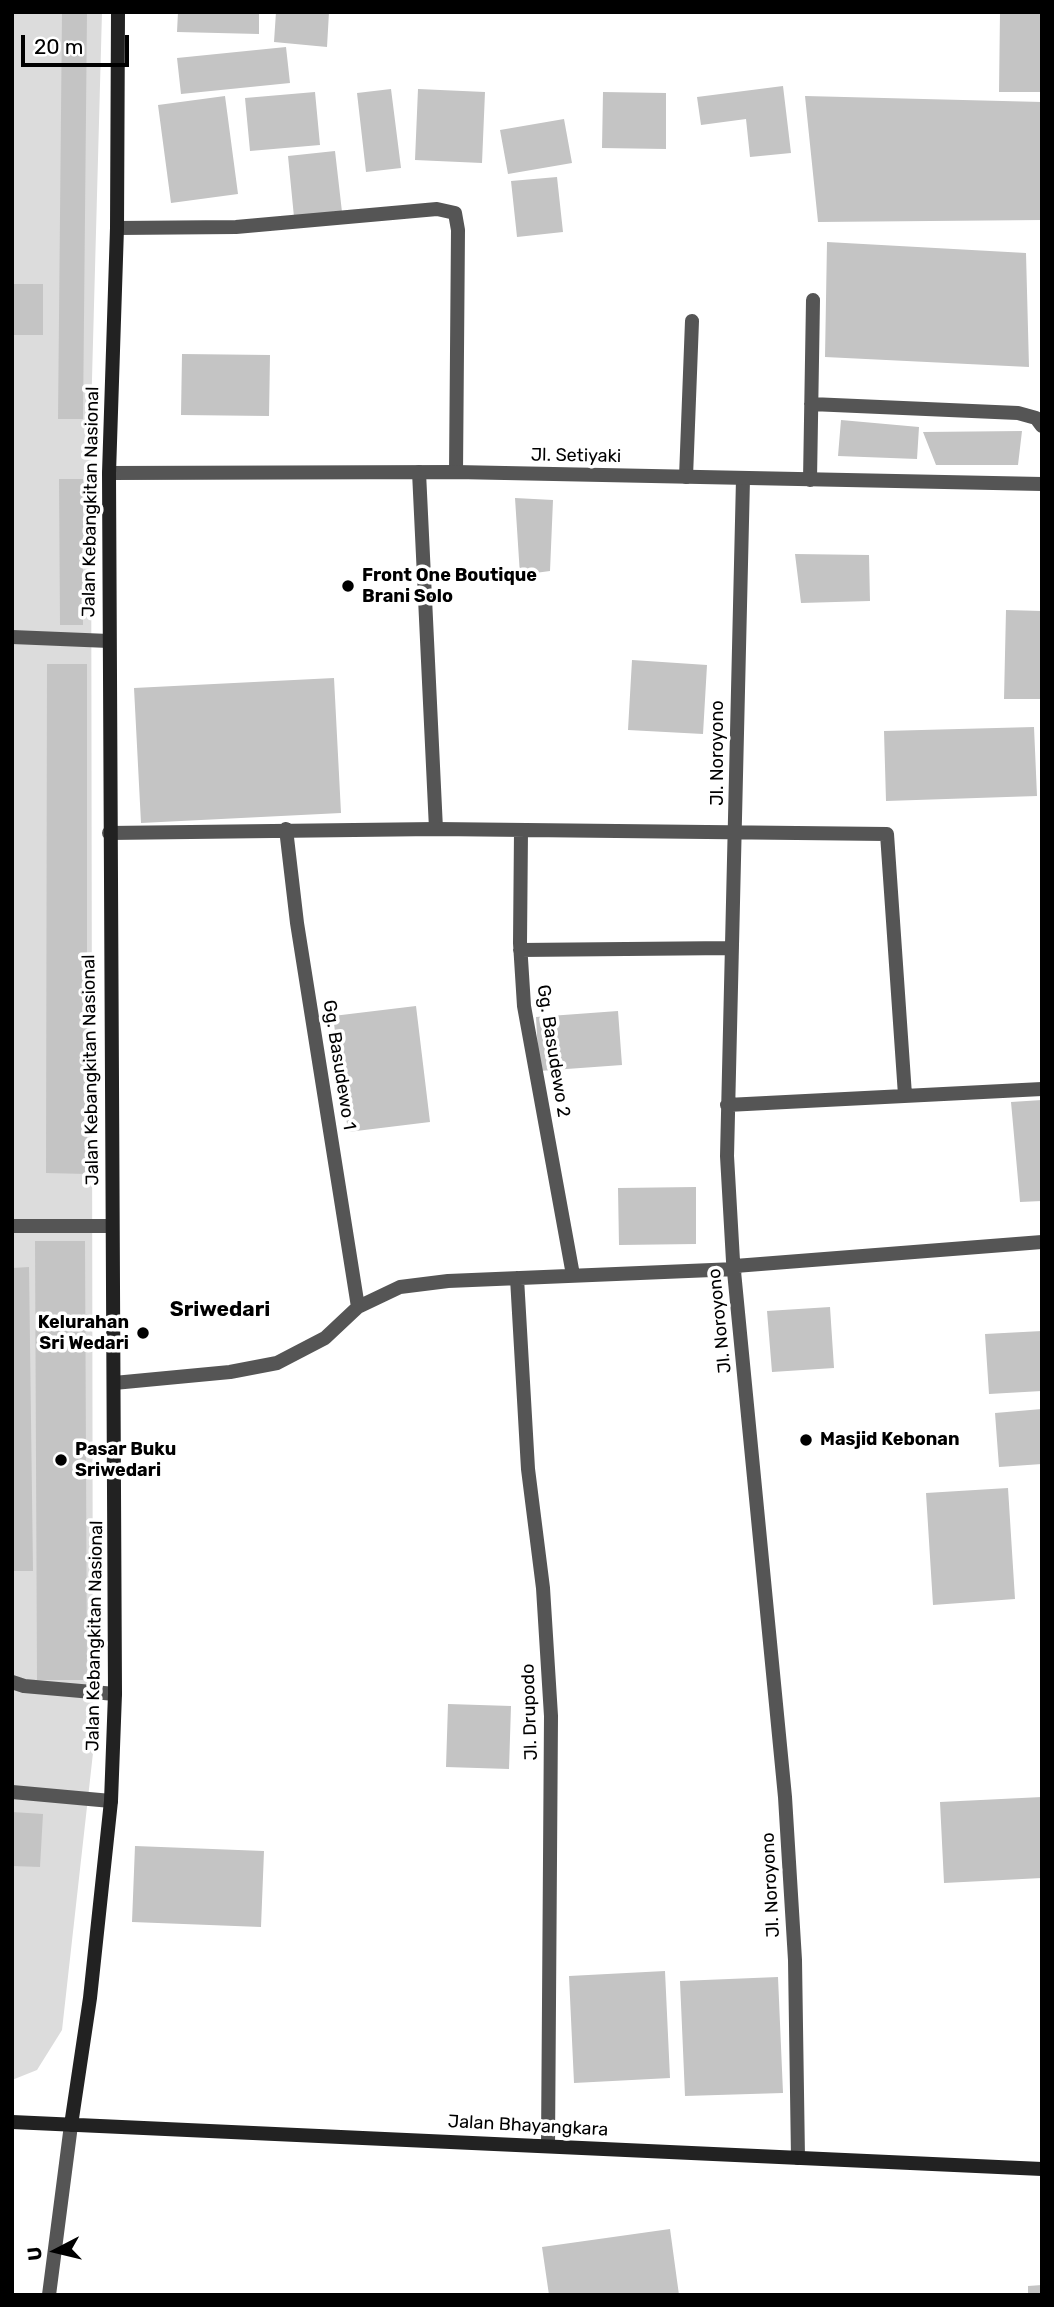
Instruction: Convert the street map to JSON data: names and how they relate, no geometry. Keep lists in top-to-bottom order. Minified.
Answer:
{"streets":{"main road":["Jalan Kebangkitan Nasional","Jalan Bhayangkara"],"street":["Jl. Setiyaki","Jl. Noroyono","Gg. Basudewo 2","Gg. Basudewo 1","Jl. Drupodo"]},"crossings":[["Jl. Setiyaki","Jalan Kebangkitan Nasional"],["Jl. Setiyaki","Jl. Noroyono"],["Jalan Kebangkitan Nasional","Jalan Bhayangkara"],["Jl. Noroyono","Jalan Bhayangkara"],["Jl. Drupodo","Jalan Bhayangkara"]],"districts":["Sriwedari"],"places":["Front One Boutique Brani Solo","Kelurahan Sri Wedari","Masjid Kebonan","Pasar Buku Sriwedari"],"scale_bar":"20 m","north":"left"}
